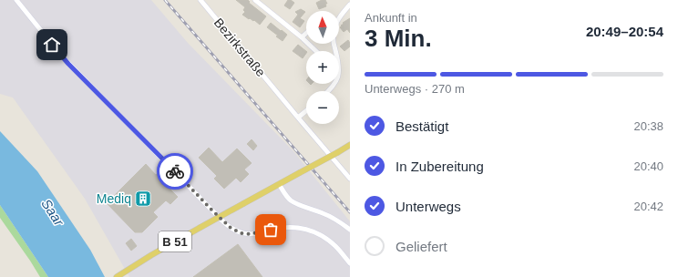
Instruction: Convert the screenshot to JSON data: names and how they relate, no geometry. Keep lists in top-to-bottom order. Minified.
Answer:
{"streets":{"main road":["B 51"],"street":["Bezirkstraße"]},"water":["Saar"],"places":{"building":["Mediq"]},"north":"top","page":{"heading":["3 Min.","Ankunft in","20:49–20:54"],"map_buttons":["+","−"],"bar":"Unterwegs · 270 m","list":[["Bestätigt","20:38"],["In Zubereitung","20:40"],["Unterwegs","20:42"],"Geliefert"]}}
